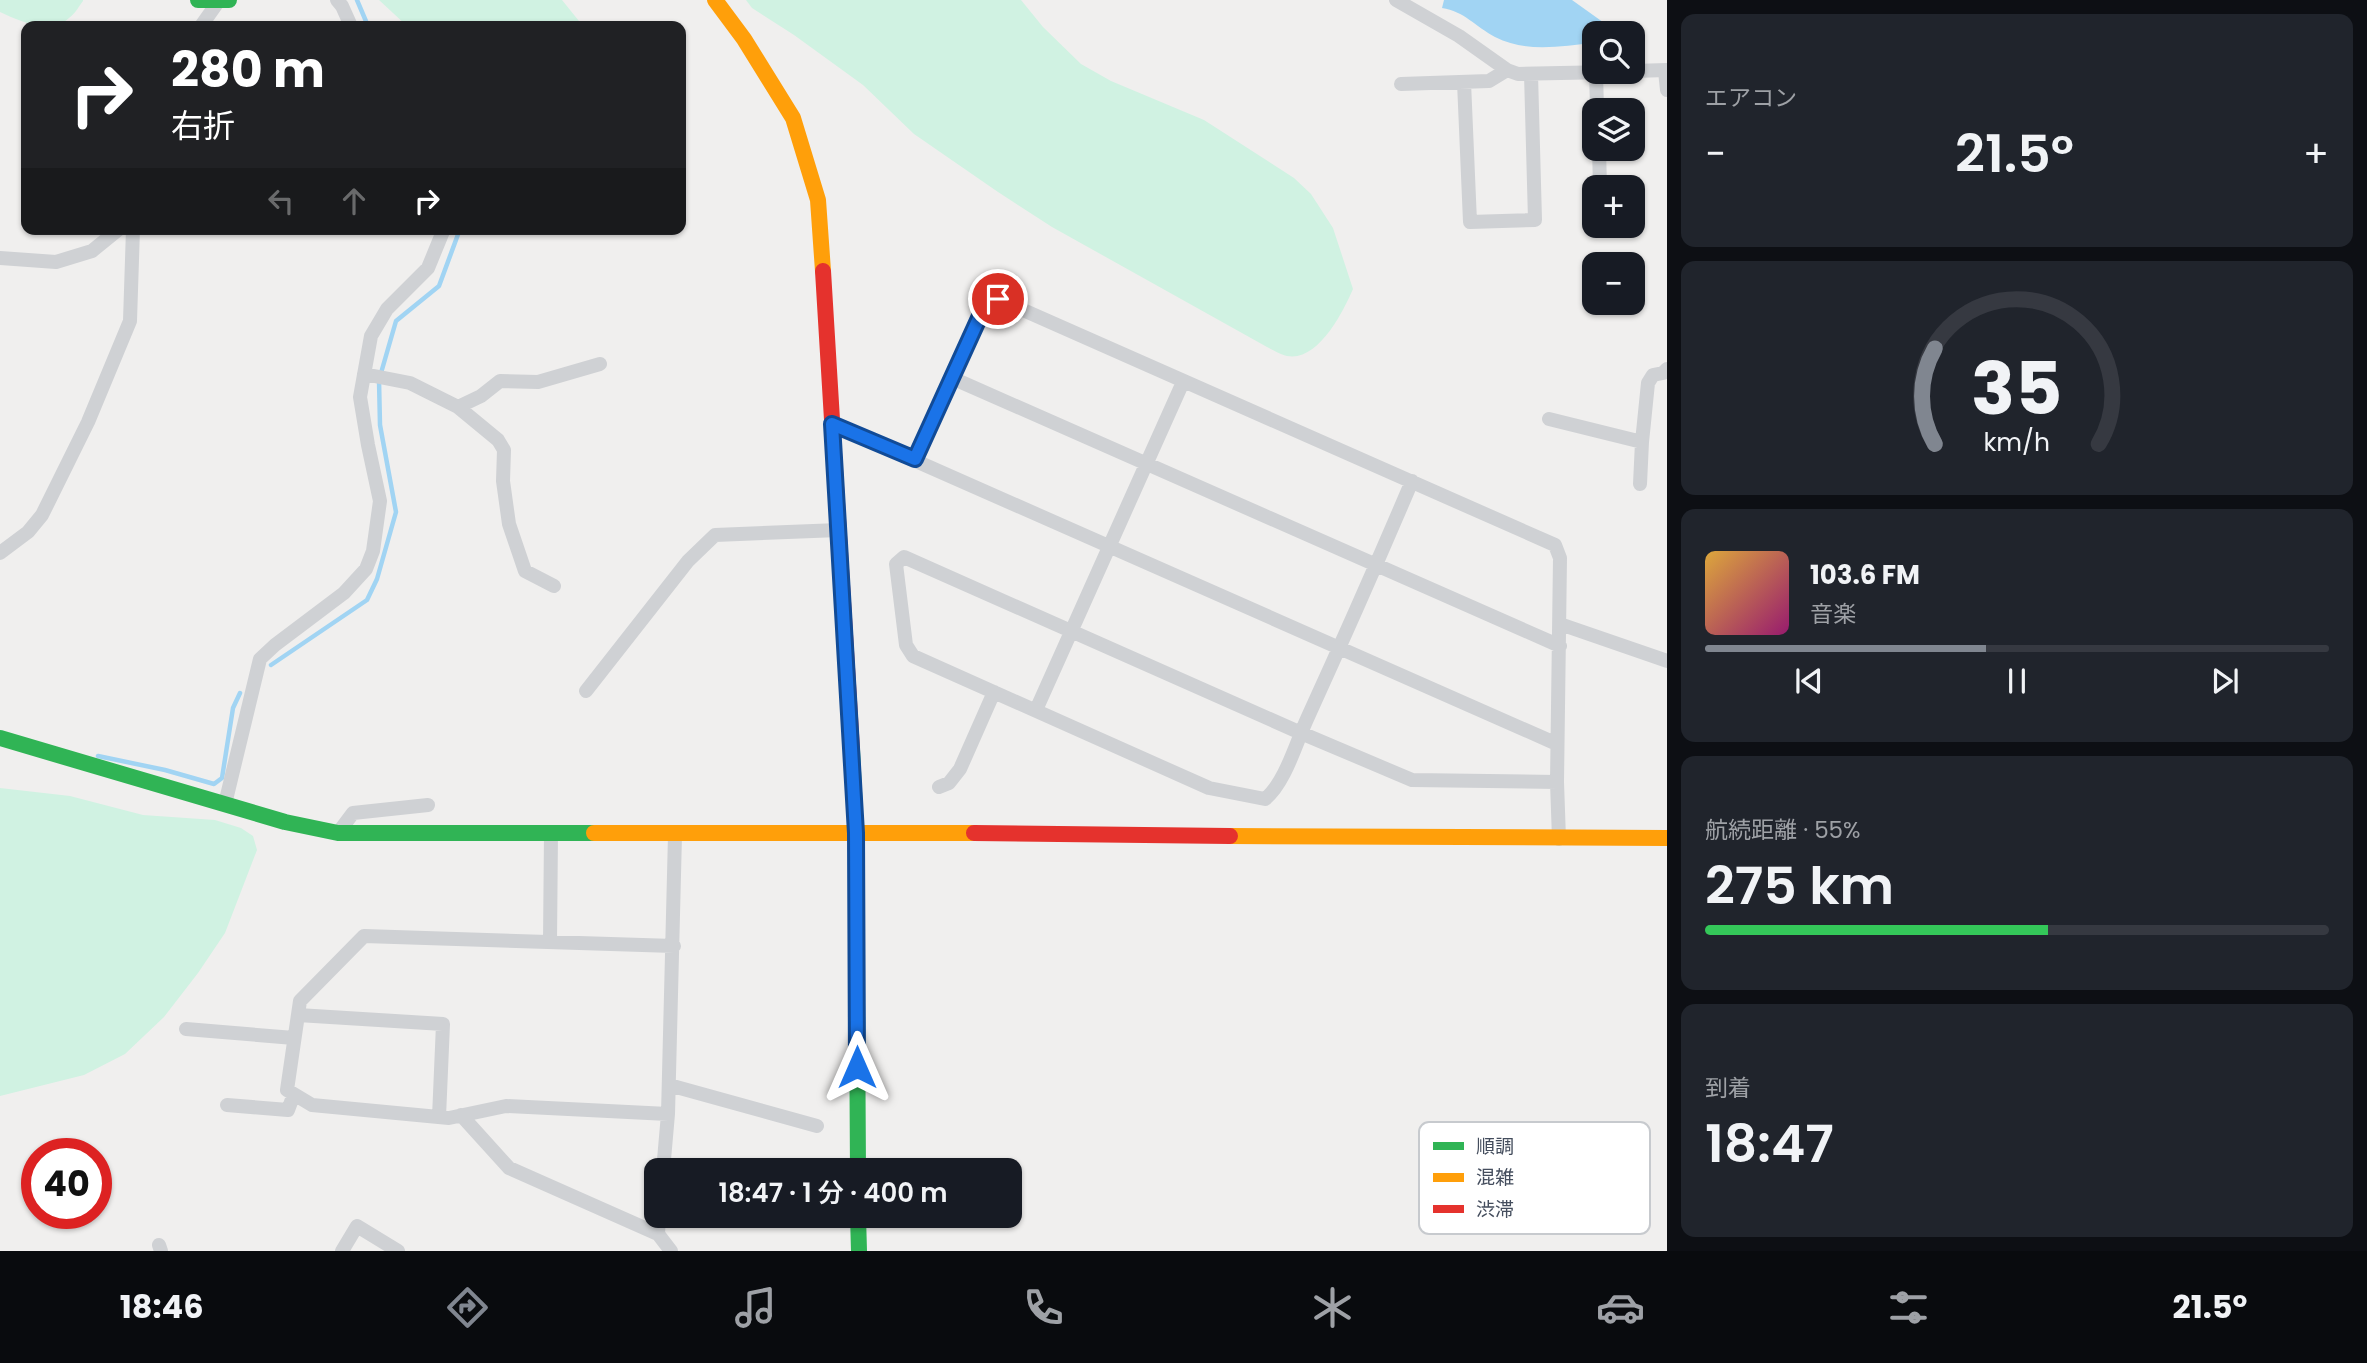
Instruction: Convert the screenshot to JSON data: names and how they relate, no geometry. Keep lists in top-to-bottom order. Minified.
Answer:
{"legend":["順調","混雑","渋滞"],"page":{"tile":["エアコン",["航続距離 · 55%","275 km"],["到着","18:47"]],"map_buttons":["+","−"],"turn":["280 m","右折"],"heat":["−","21.5°","+"],"song":["103.6 FM","音楽"],"limit":"40","trip":"18:47 · 1 分 · 400 m","tabs":["18:46","21.5°"],"gauge":["35","km/h"]}}
